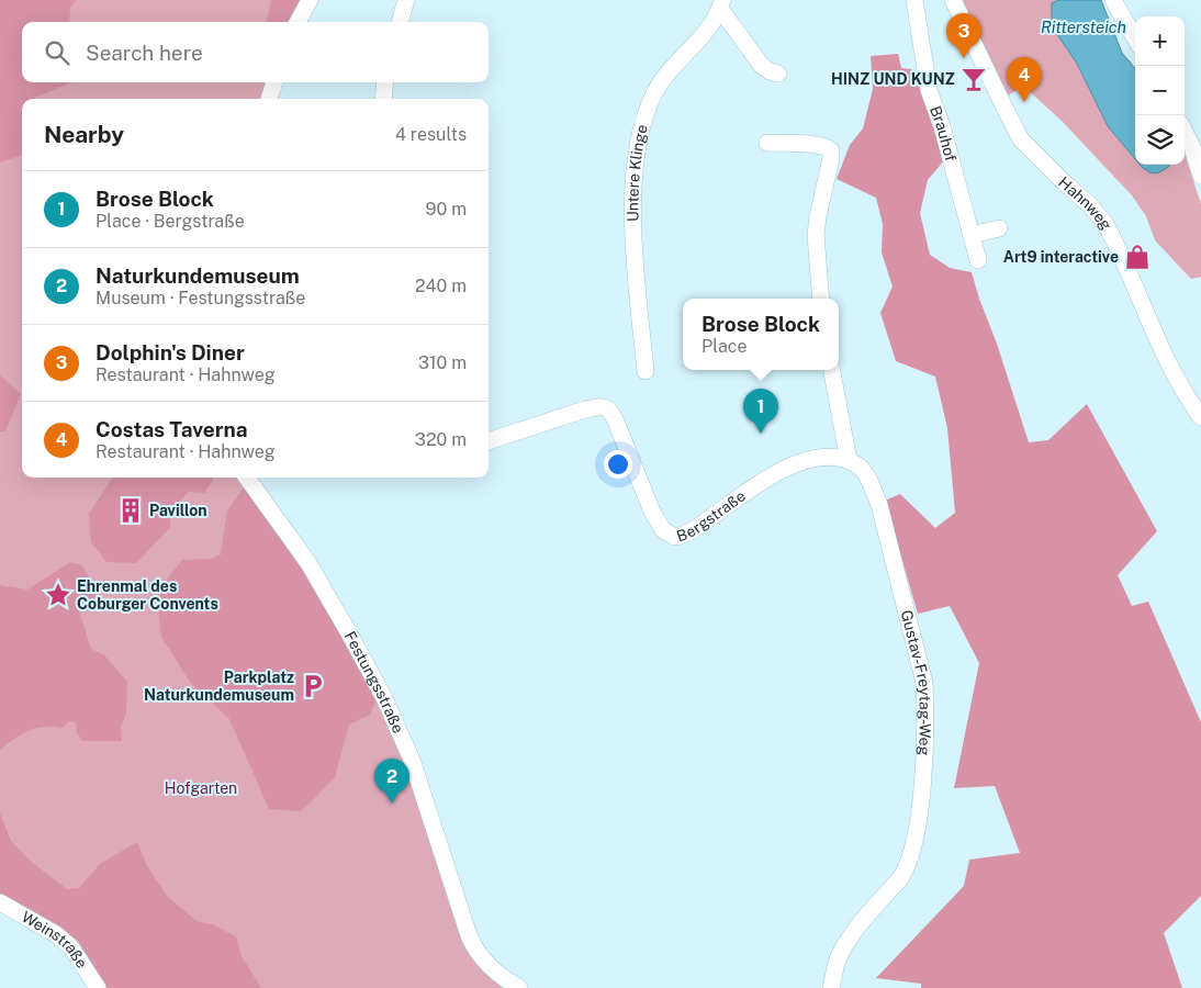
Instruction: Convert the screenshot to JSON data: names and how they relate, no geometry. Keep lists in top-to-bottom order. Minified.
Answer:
{"streets":{"street":["Brauhof","Untere Klinge","Hahnweg","Bergstraße","Festungsstraße","Gustav-Freytag-Weg","Weinstraße"]},"crossings":[["Bergstraße","Gustav-Freytag-Weg"]],"water":["Rittersteich"],"parks":["Hofgarten"],"places":{"bar":["HINZ UND KUNZ"],"shop":["Art9 interactive"],"building":["Pavillon"],"place":["Ehrenmal des Coburger Convents"],"parking":["Parkplatz Naturkundemuseum"]},"page":{"pins":["3","4","1","2"],"map_buttons":["+","−"],"search":"Search here","heading":["Nearby","4 results"],"list":[{"mark":"1","name":"Brose Block","note":"Place · Bergstraße","value":"90 m"},{"mark":"2","name":"Naturkundemuseum","note":"Museum · Festungsstraße","value":"240 m"},{"mark":"3","name":"Dolphin's Diner","note":"Restaurant · Hahnweg","value":"310 m"},{"mark":"4","name":"Costas Taverna","note":"Restaurant · Hahnweg","value":"320 m"}],"popup":["Brose Block","Place"]}}
